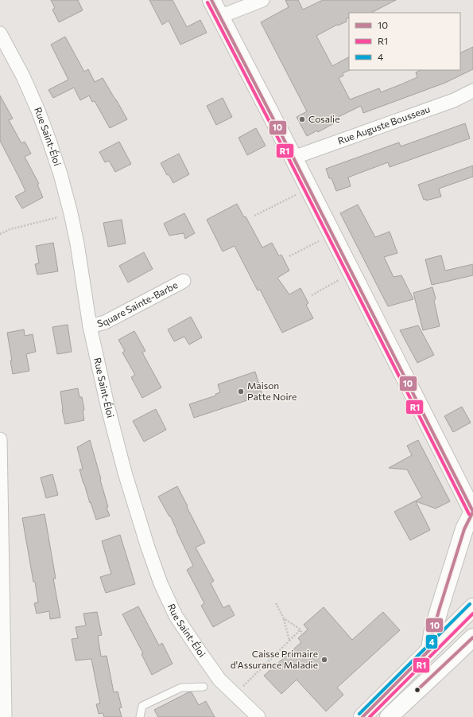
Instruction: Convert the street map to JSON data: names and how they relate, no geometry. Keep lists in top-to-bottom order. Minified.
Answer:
{"streets":{"street":["Rue Auguste Bousseau","Rue Saint-Éloi","Square Sainte-Barbe"]},"crossings":[["Rue Saint-Éloi","Square Sainte-Barbe"]],"places":["Cosalie","Maison Patte Noire","Caisse Primaire d'Assurance Maladie"],"lines":["transit line 10","transit line R1","transit line 4"],"legend":["10","R1","4"]}
